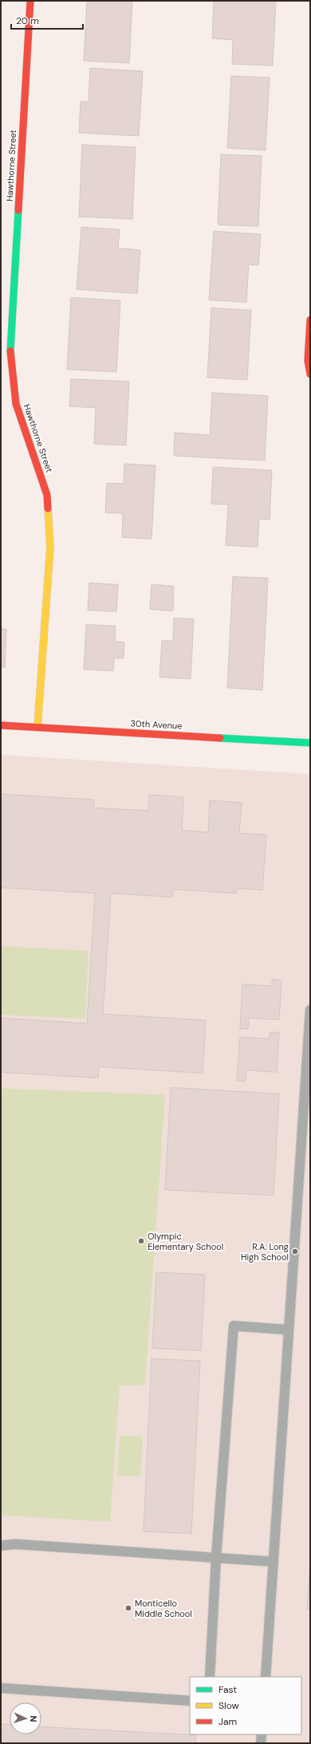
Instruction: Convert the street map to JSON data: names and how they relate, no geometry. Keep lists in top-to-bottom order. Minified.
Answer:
{"streets":{"street":["Hawthorne Street","30th Avenue"]},"crossings":[["Hawthorne Street","30th Avenue"]],"places":["Olympic Elementary School","R.A. Long High School","Monticello Middle School"],"legend":["Fast","Slow","Jam"],"scale_bar":"20 m","north":"right"}
